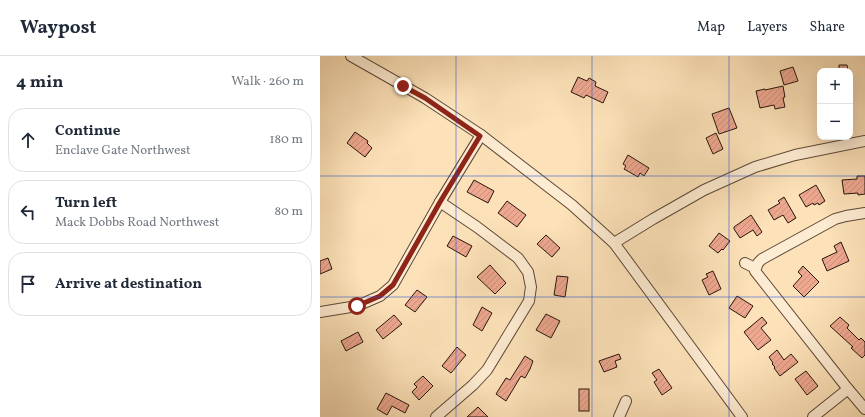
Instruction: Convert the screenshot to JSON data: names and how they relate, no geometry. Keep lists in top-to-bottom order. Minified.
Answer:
{"page":{"header":"Waypost","nav":["Map","Layers","Share"],"heading":["4 min","Walk · 260 m"],"map_buttons":["+","−"],"list":[["Continue","Enclave Gate Northwest","180 m"],["Turn left","Mack Dobbs Road Northwest","80 m"],"Arrive at destination"]}}
